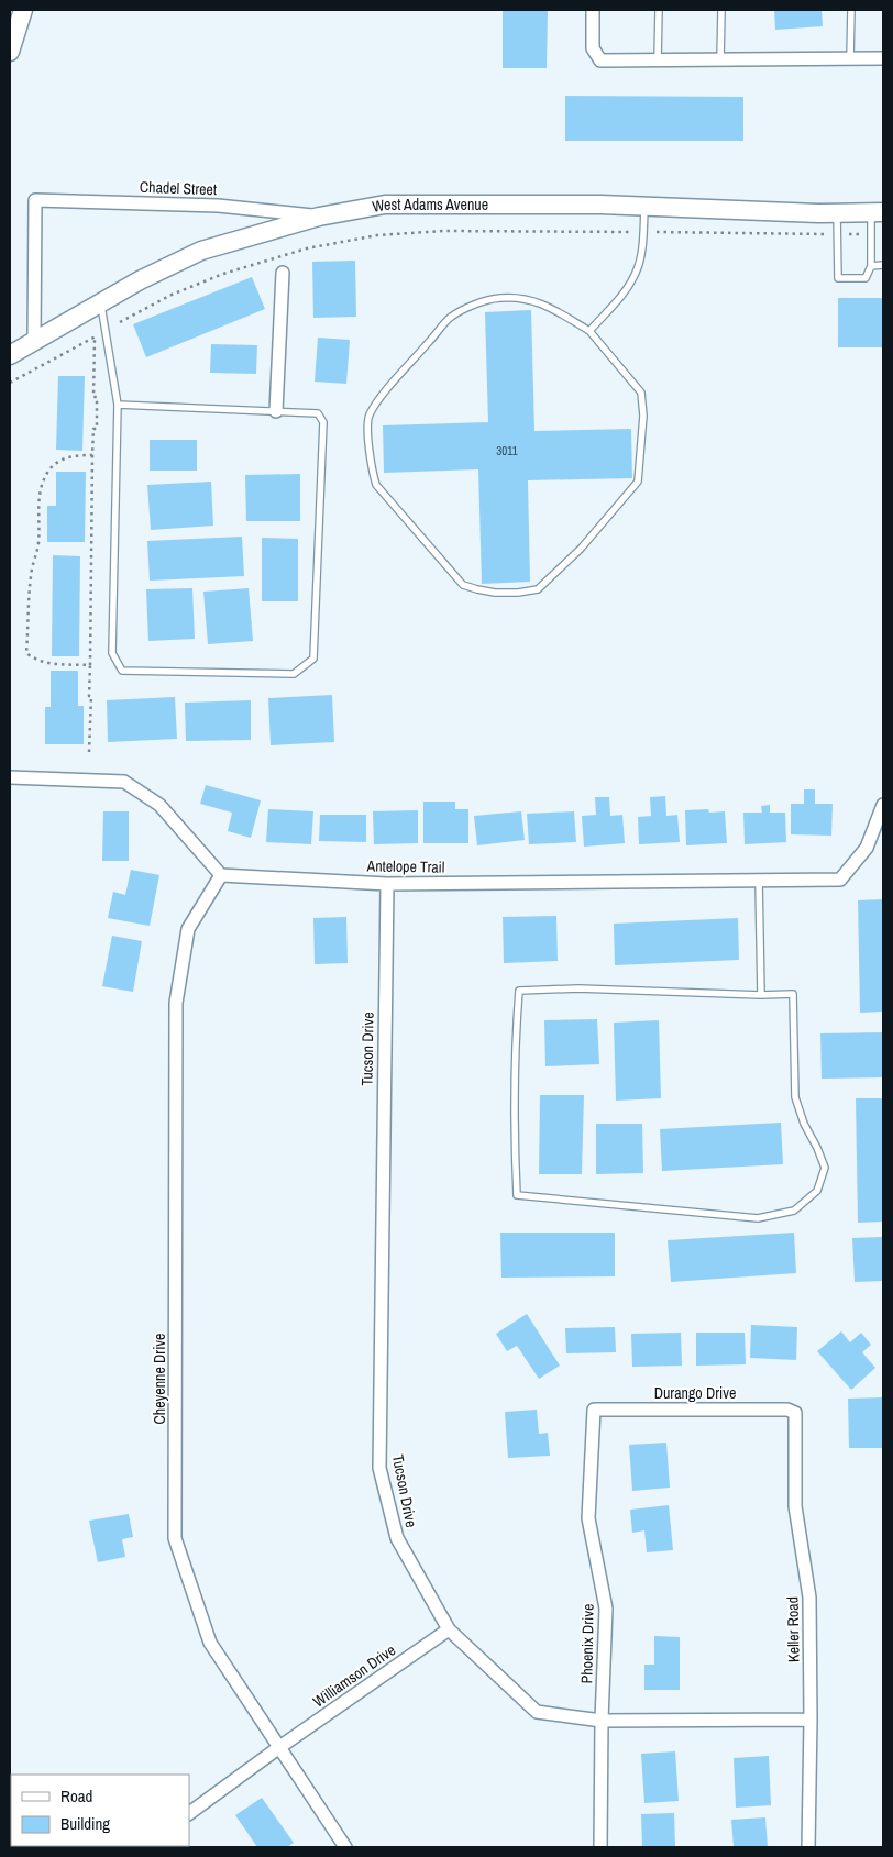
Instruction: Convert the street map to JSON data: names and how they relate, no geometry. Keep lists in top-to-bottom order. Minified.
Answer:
{"streets":{"main road":["West Adams Avenue"],"street":["Chadel Street","Antelope Trail","Tucson Drive","Cheyenne Drive","Durango Drive","Keller Road","Phoenix Drive","Williamson Drive"]},"crossings":[["Chadel Street","West Adams Avenue"],["Antelope Trail","Tucson Drive"],["Antelope Trail","Cheyenne Drive"],["Tucson Drive","Keller Road"],["Tucson Drive","Phoenix Drive"],["Tucson Drive","Williamson Drive"],["Cheyenne Drive","Williamson Drive"],["Durango Drive","Keller Road"],["Durango Drive","Phoenix Drive"]],"house_numbers":["3011"],"legend":["Road","Building"]}
